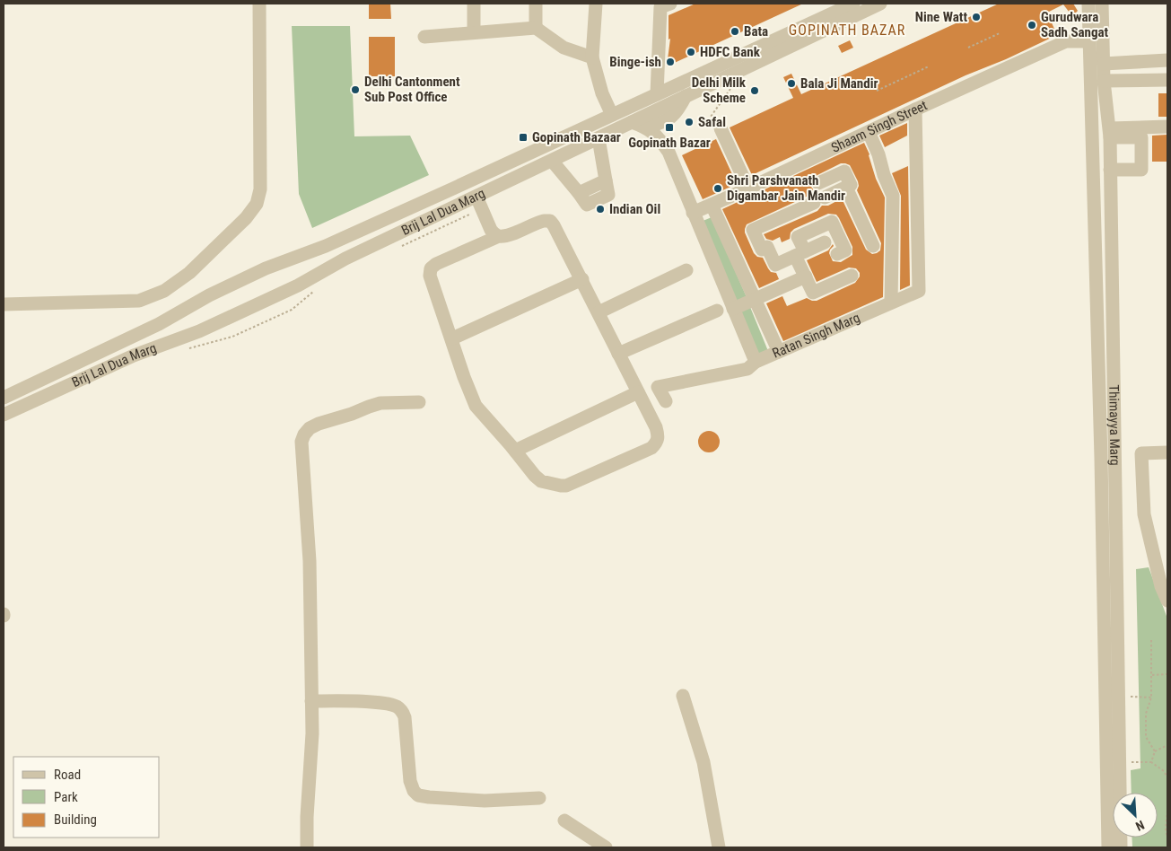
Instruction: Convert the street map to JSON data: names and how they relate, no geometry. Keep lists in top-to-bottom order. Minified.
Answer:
{"streets":{"street":["Shaam Singh Street","Brij Lal Dua Marg","Ratan Singh Marg","Thimayya Marg"]},"crossings":[["Shaam Singh Street","Ratan Singh Marg"],["Shaam Singh Street","Thimayya Marg"]],"districts":["GOPINATH BAZAR"],"places":{"other":["Nine Watt","Gurudwara Sadh Sangat","Bata","HDFC Bank","Binge-ish","Bala Ji Mandir","Delhi Cantonment Sub Post Office","Delhi Milk Scheme","Safal","Shri Parshvanath Digambar Jain Mandir","Indian Oil"],"transit":["Gopinath Bazar","Gopinath Bazaar"]},"legend":["Road","Park","Building"],"north":"bottom right"}
